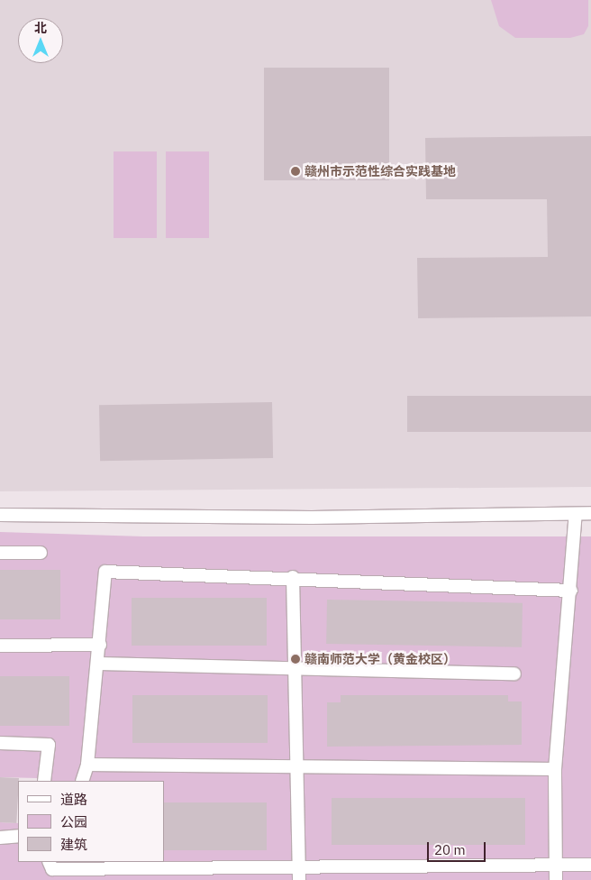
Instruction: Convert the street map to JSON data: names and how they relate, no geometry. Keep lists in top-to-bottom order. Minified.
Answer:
{"places":["赣州市示范性综合实践基地","赣南师范大学（黄金校区）"],"legend":["道路","公园","建筑"],"scale_bar":"20 m","north":"top"}
